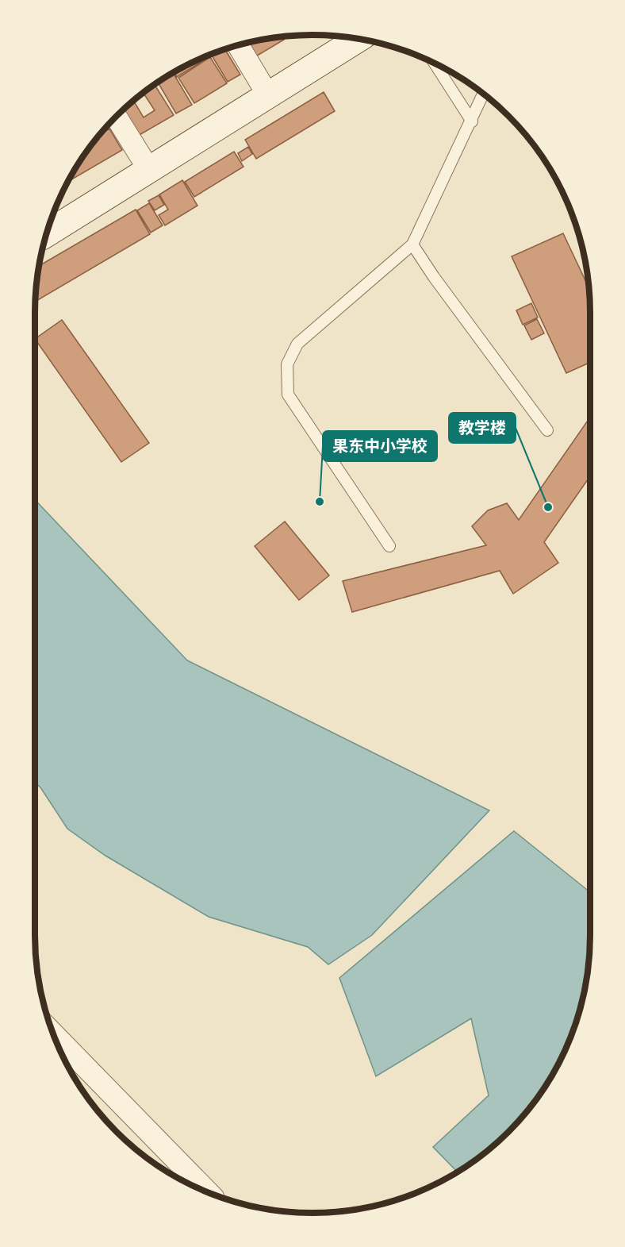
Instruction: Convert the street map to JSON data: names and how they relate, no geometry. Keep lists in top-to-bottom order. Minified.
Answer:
{"places":["果东中小学校","教学楼"]}
